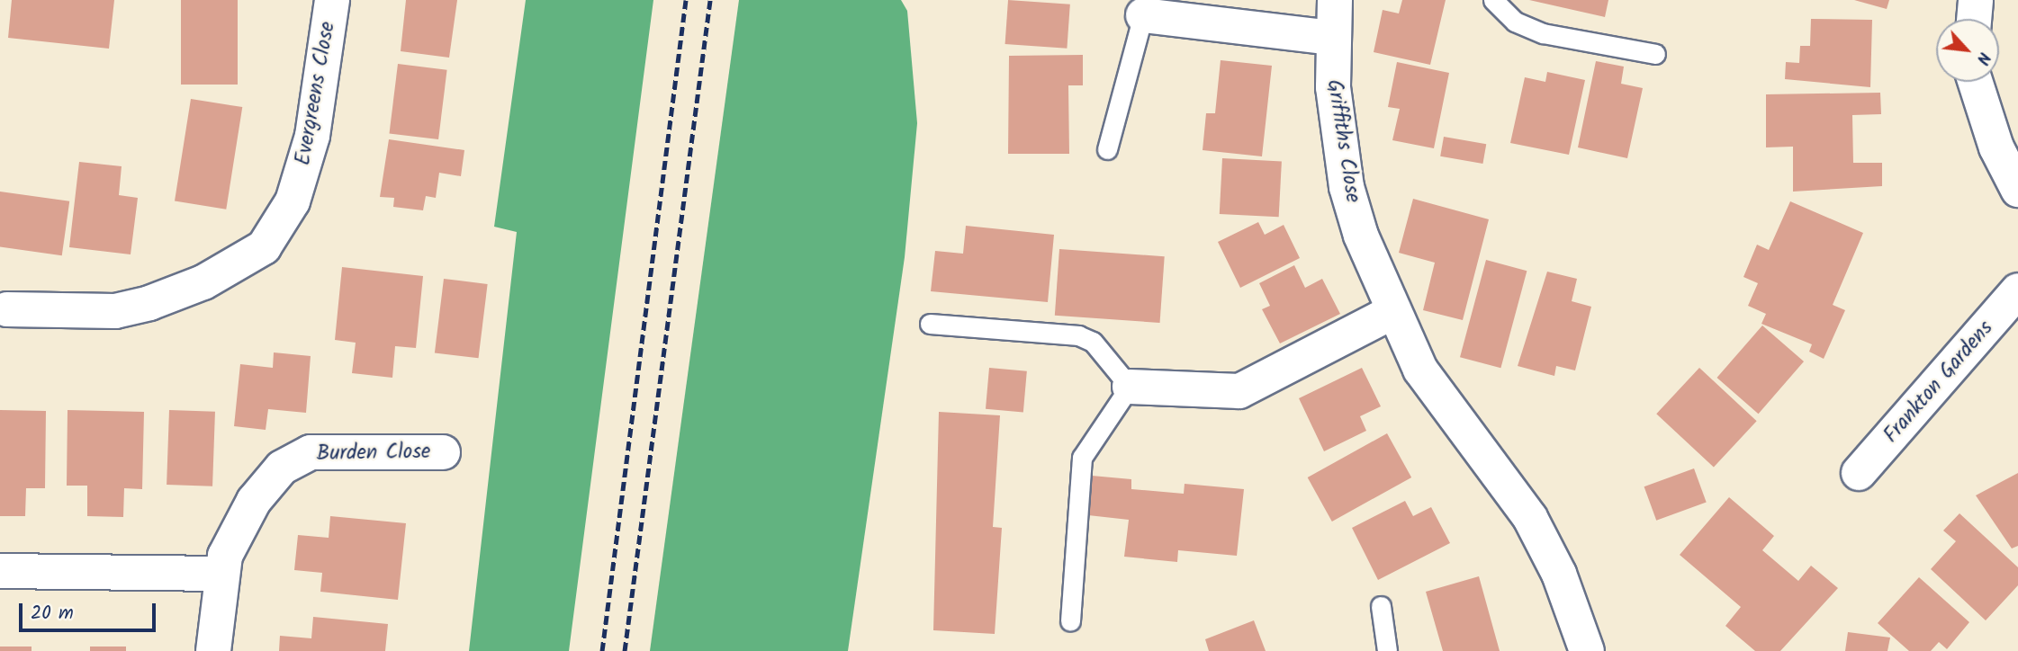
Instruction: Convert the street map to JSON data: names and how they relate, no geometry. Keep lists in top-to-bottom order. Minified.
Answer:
{"streets":{"street":["Evergreens Close","Griffiths Close","Frankton Gardens","Burden Close"]},"scale_bar":"20 m","north":"bottom right"}
